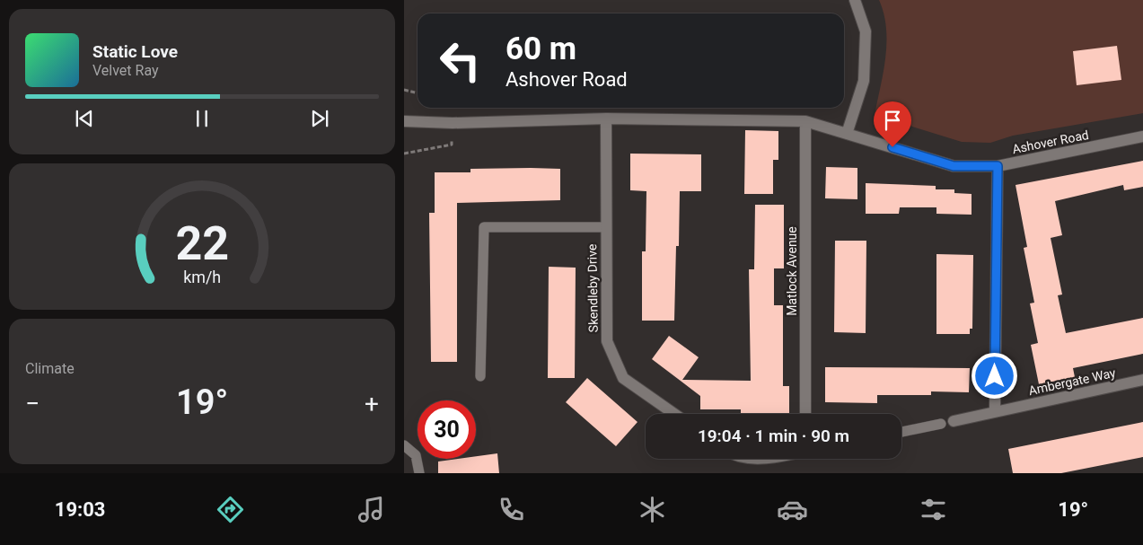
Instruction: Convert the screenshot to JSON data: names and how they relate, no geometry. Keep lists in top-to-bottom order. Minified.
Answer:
{"streets":{"street":["Ashover Road","Matlock Avenue","Skendleby Drive","Ambergate Way"]},"crossings":[["Ashover Road","Matlock Avenue"],["Ashover Road","Skendleby Drive"]],"page":{"turn":["60 m","Ashover Road"],"song":["Static Love","Velvet Ray"],"tile":"Climate","heat":["−","19°","+"],"limit":"30","trip":"19:04 · 1 min · 90 m","tabs":["19:03","19°"],"gauge":["22","km/h"]}}
